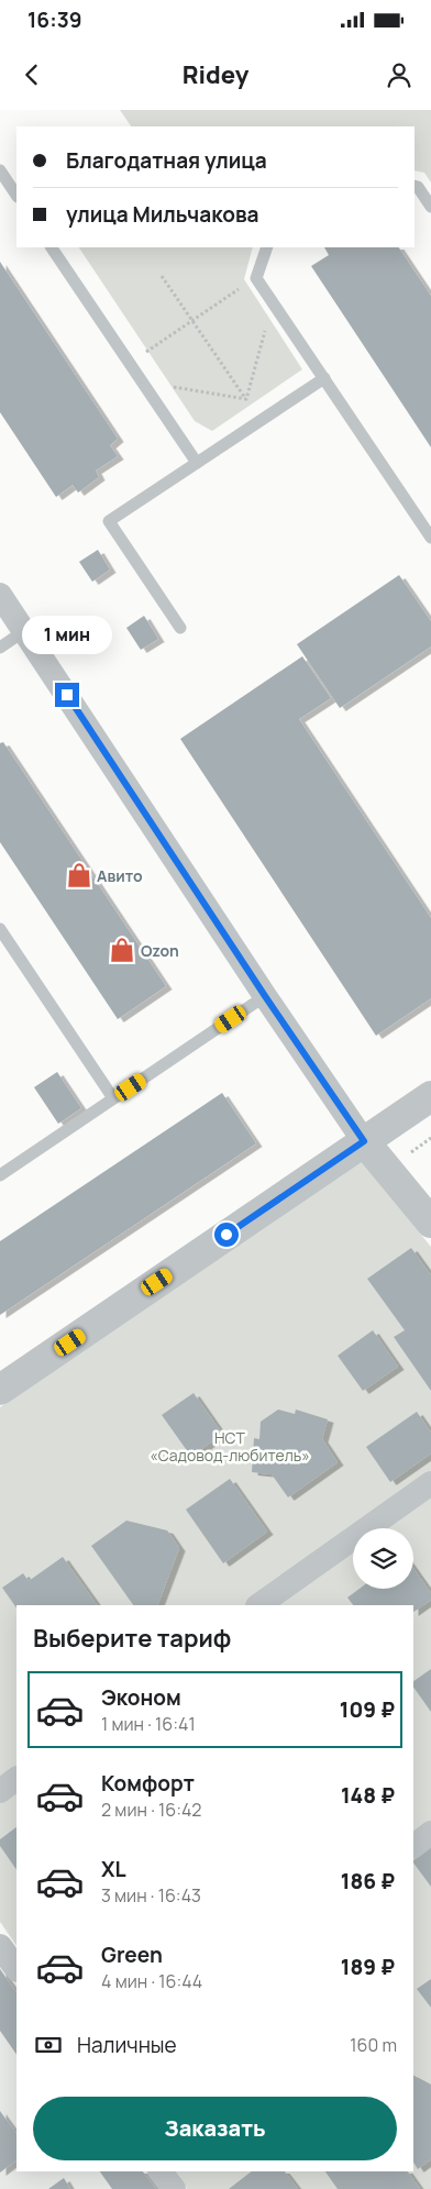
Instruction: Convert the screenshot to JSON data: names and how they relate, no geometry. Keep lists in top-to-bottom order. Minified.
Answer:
{"parks":["НСТ «Садовод-любитель»"],"places":{"shop":["Авито","Ozon"]},"page":{"status":"16:39","header":"Ridey","banner":["Благодатная улица","улица Мильчакова"],"bubble":"1 мин","heading":"Выберите тариф","list":[{"name":"Эконом","note":"1 мин · 16:41","value":"109 ₽"},{"name":"Комфорт","note":"2 мин · 16:42","value":"148 ₽"},{"name":"XL","note":"3 мин · 16:43","value":"186 ₽"},{"name":"Green","note":"4 мин · 16:44","value":"189 ₽"}],"pay":["Наличные","160 m"],"buttons":"Заказать"}}
